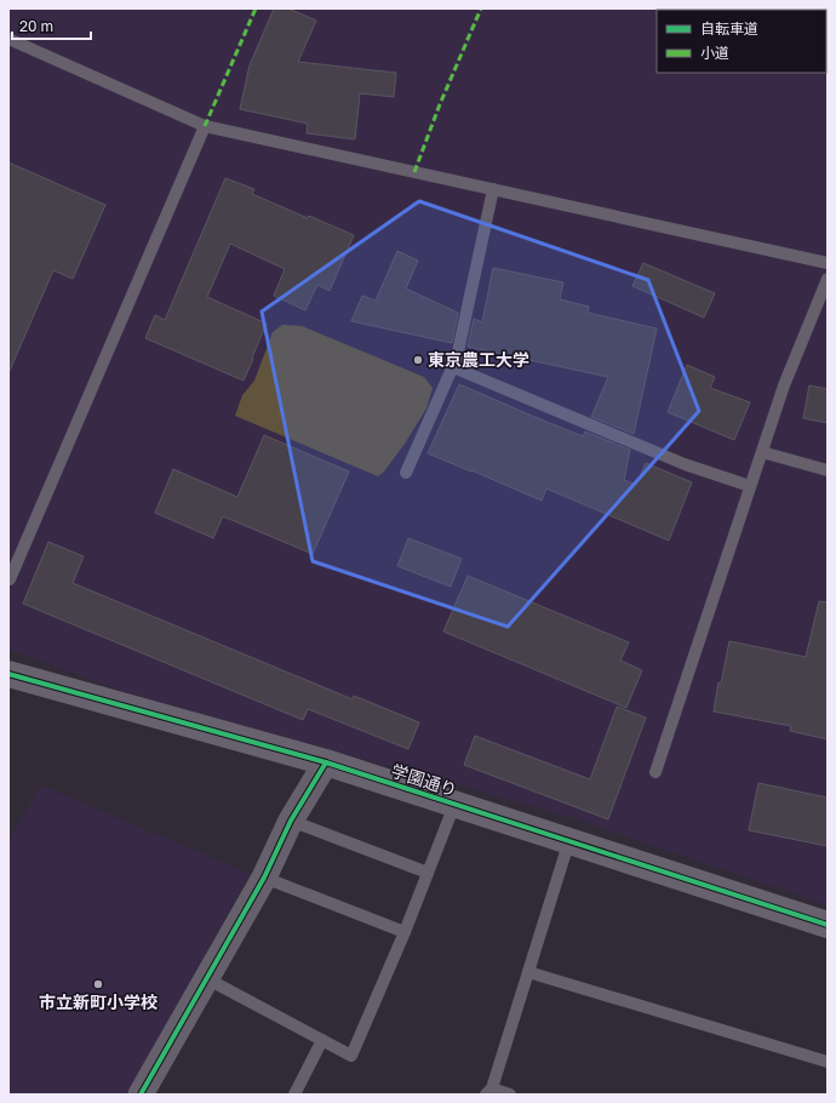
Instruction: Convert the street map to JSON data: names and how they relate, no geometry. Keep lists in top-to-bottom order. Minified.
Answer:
{"streets":{"street":["学園通り"]},"places":["東京農工大学","市立新町小学校"],"legend":["自転車道","小道"],"scale_bar":"20 m"}
